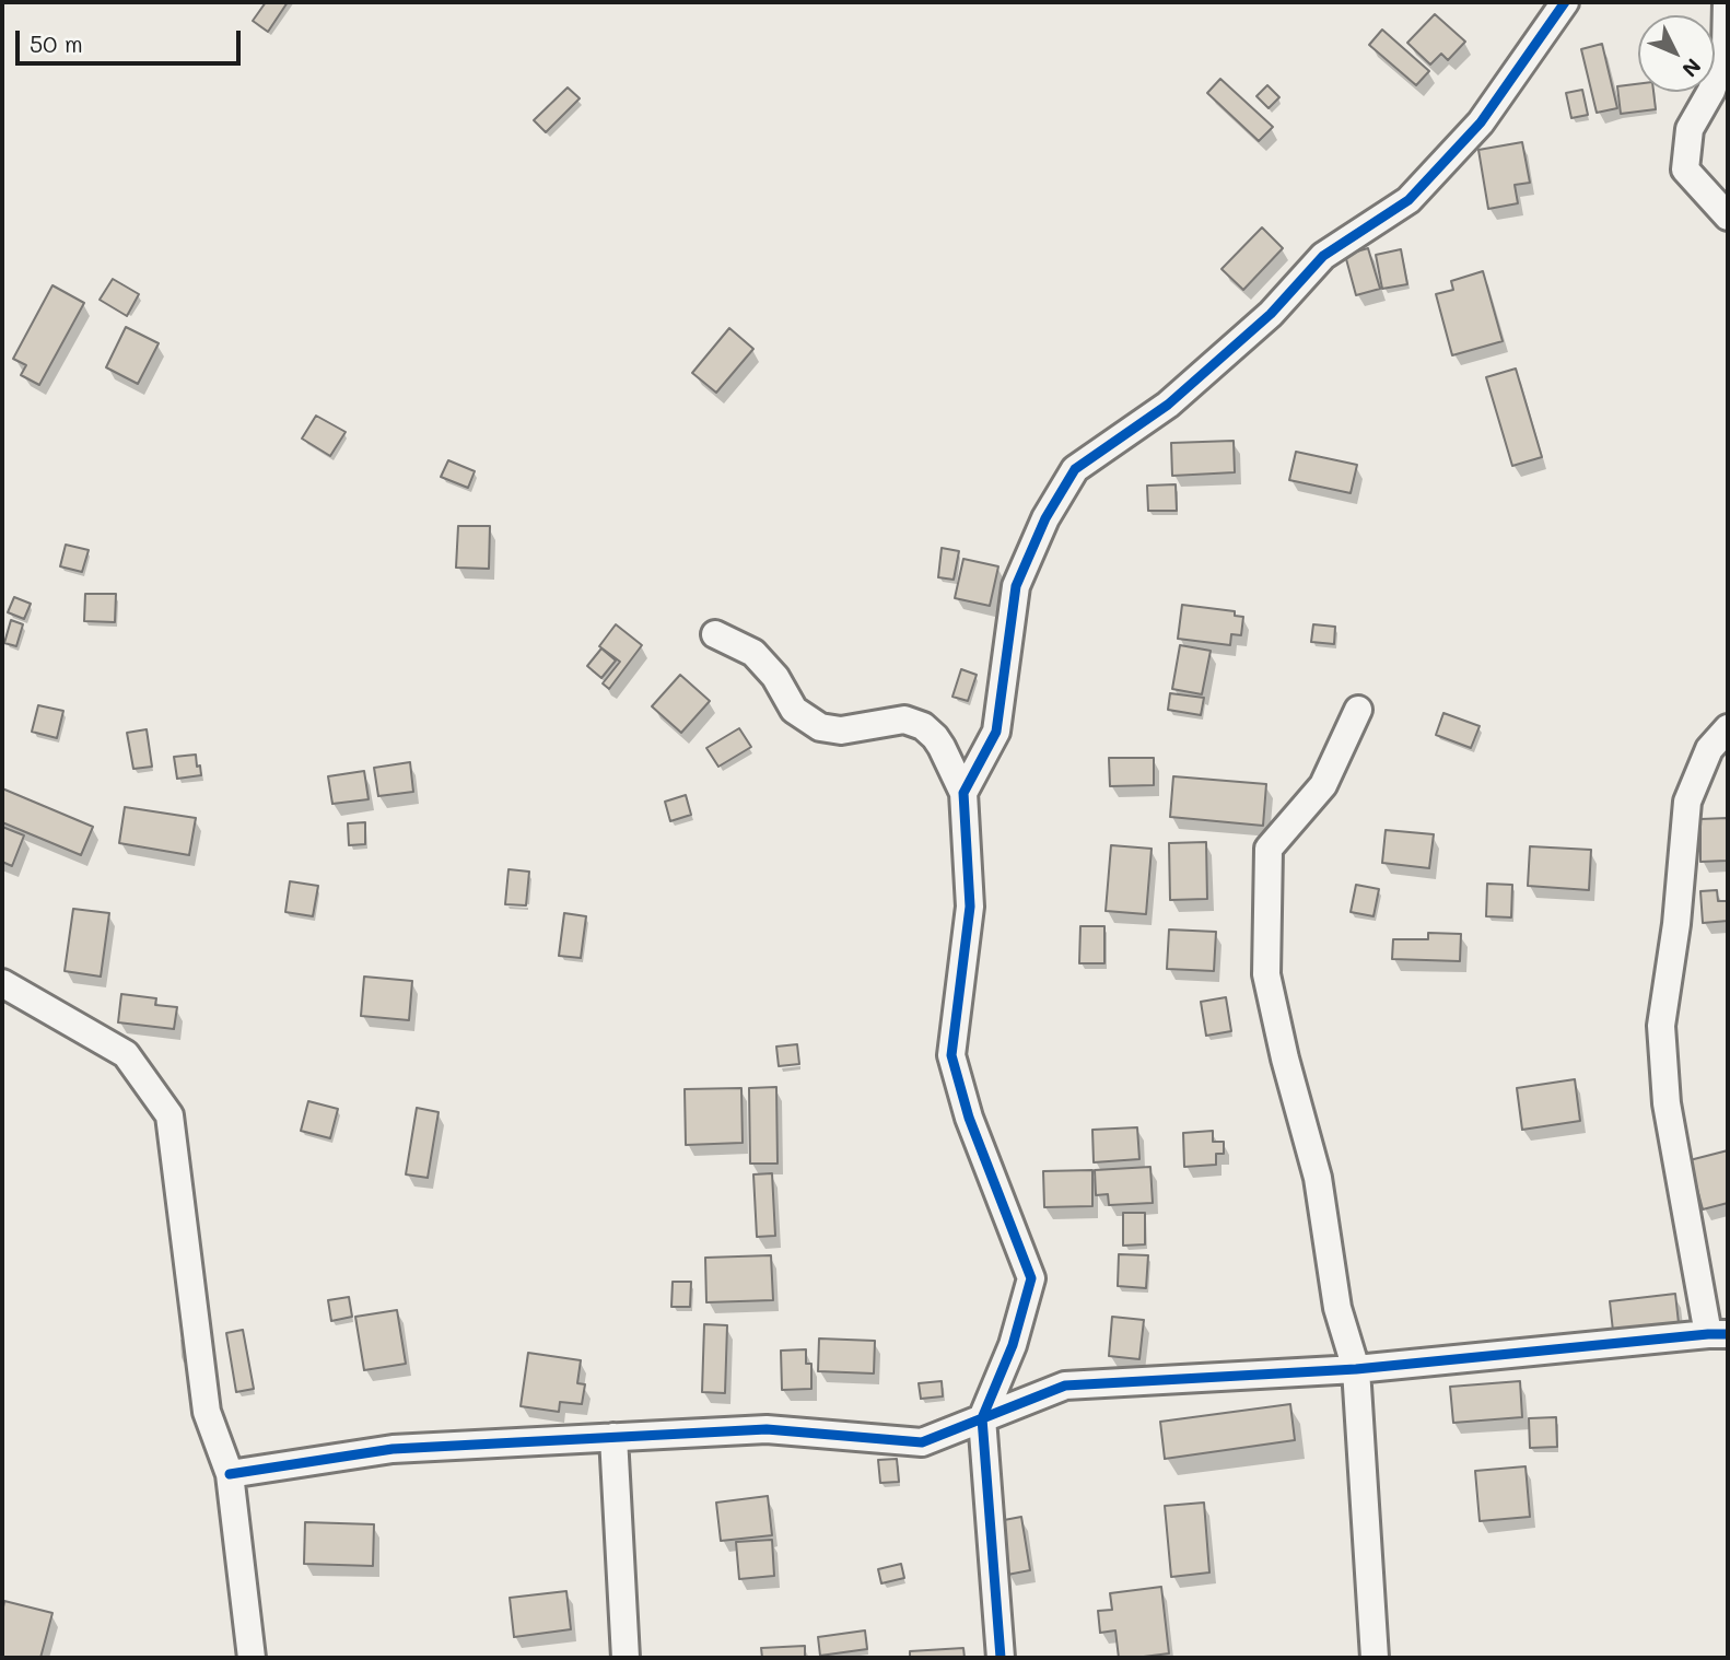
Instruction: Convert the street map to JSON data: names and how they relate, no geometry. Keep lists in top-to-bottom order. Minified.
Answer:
{"scale_bar":"50 m","north":"bottom right"}
